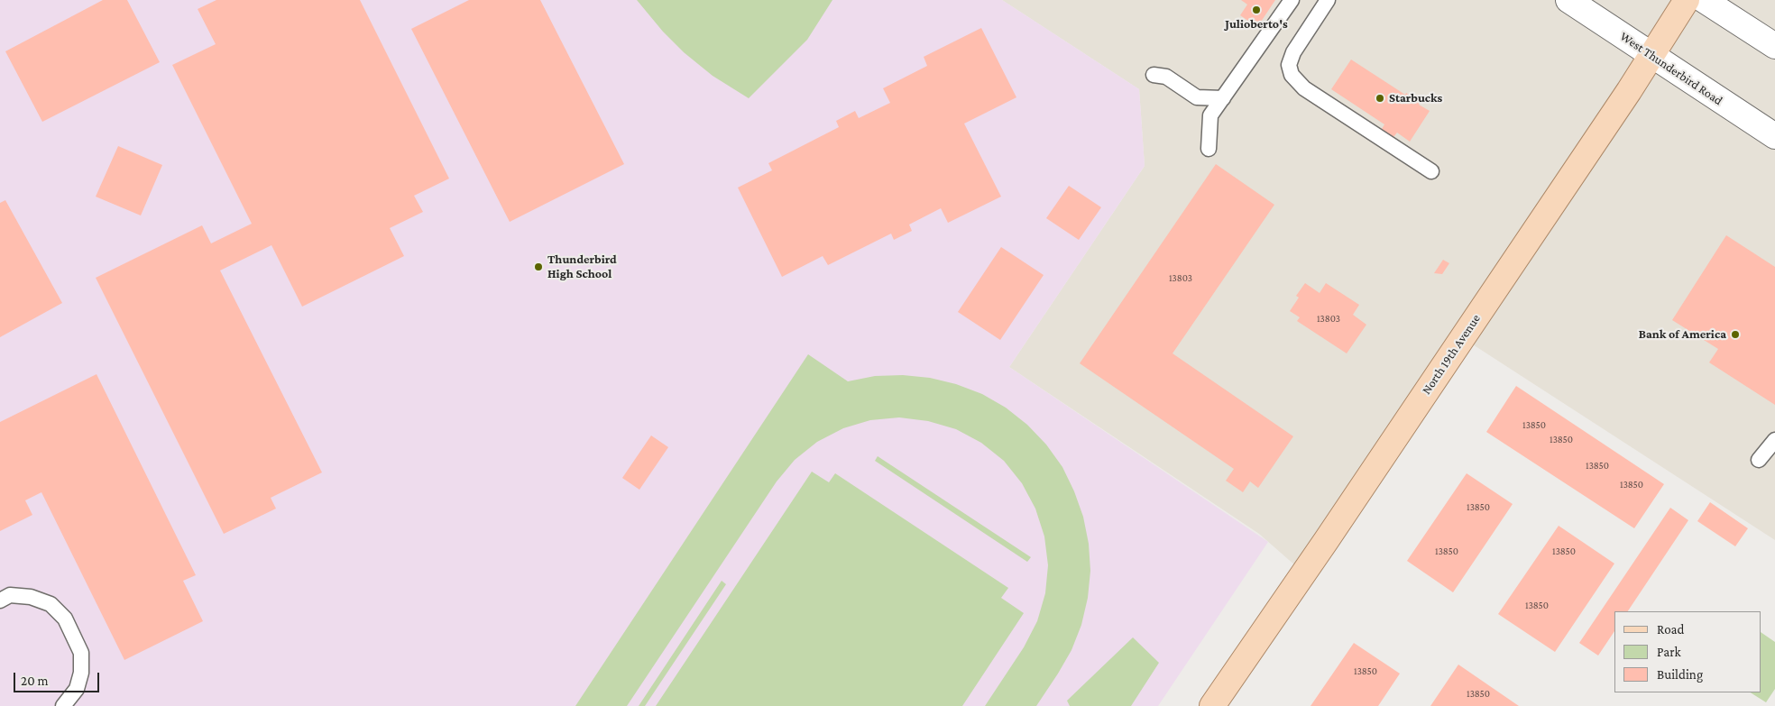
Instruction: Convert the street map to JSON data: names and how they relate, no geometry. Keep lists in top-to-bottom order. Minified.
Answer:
{"streets":{"main road":["West Thunderbird Road","North 19th Avenue"]},"crossings":[["West Thunderbird Road","North 19th Avenue"]],"places":["Julioberto's","Starbucks","Thunderbird High School","Bank of America"],"house_numbers":["13803","13803","13850","13850","13850","13850","13850","13850","13850","13850","13850","13850"],"legend":["Road","Park","Building"],"scale_bar":"20 m"}
